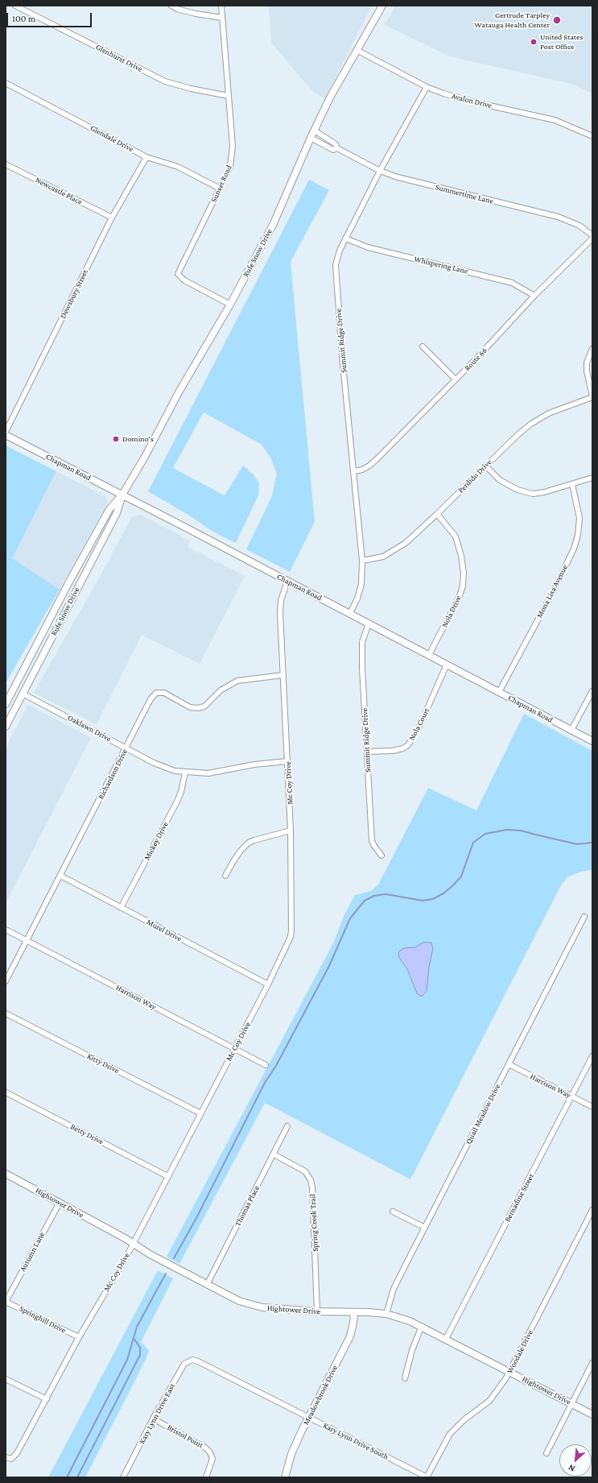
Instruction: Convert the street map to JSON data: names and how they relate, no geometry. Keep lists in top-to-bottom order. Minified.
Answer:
{"streets":{"main road":["Rufe Snow Drive","Chapman Road","Hightower Drive","Meadowbrook Drive"],"street":["Glenhurst Drive","Avalon Drive","Glendale Drive","Sunset Road","Newcastle Place","Summertime Lane","Whispering Lane","Dewsbury Street","Summit Ridge Drive","Route 66","Perdido Drive","Mona Lisa Avenue","Nola Drive","Nola Court","Oaklawn Drive","Richardson Drive","Mc Coy Drive","Mickey Drive","Murel Drive","Harrison Way","Kitty Drive","Quail Meadow Drive","Betty Drive","Bernadine Street","Thomas Place","Spring Creek Trail","Autumn Lane","Springhill Drive","Woodale Drive","Kary Lynn Drive East","Bristol Point","Kary Lynn Drive South"]},"crossings":[["Glenhurst Drive","Sunset Road"],["Avalon Drive","Rufe Snow Drive"],["Avalon Drive","Summit Ridge Drive"],["Glendale Drive","Sunset Road"],["Glendale Drive","Dewsbury Street"],["Sunset Road","Rufe Snow Drive"],["Newcastle Place","Dewsbury Street"],["Summertime Lane","Rufe Snow Drive"],["Summertime Lane","Summit Ridge Drive"],["Rufe Snow Drive","Chapman Road"],["Rufe Snow Drive","Oaklawn Drive"],["Whispering Lane","Summit Ridge Drive"],["Whispering Lane","Route 66"],["Summit Ridge Drive","Route 66"],["Summit Ridge Drive","Chapman Road"],["Summit Ridge Drive","Perdido Drive"],["Summit Ridge Drive","Nola Court"],["Chapman Road","Mona Lisa Avenue"],["Chapman Road","Nola Drive"],["Chapman Road","Nola Court"],["Chapman Road","Mc Coy Drive"],["Perdido Drive","Nola Drive"],["Oaklawn Drive","Richardson Drive"],["Oaklawn Drive","Mc Coy Drive"],["Oaklawn Drive","Mickey Drive"],["Richardson Drive","Mc Coy Drive"],["Richardson Drive","Murel Drive"],["Richardson Drive","Harrison Way"],["Mc Coy Drive","Murel Drive"],["Mc Coy Drive","Harrison Way"],["Mc Coy Drive","Kitty Drive"],["Mc Coy Drive","Betty Drive"],["Mc Coy Drive","Hightower Drive"],["Mc Coy Drive","Springhill Drive"],["Mickey Drive","Murel Drive"],["Harrison Way","Quail Meadow Drive"],["Harrison Way","Bernadine Street"],["Quail Meadow Drive","Hightower Drive"],["Bernadine Street","Hightower Drive"],["Hightower Drive","Thomas Place"],["Hightower Drive","Spring Creek Trail"],["Hightower Drive","Autumn Lane"],["Hightower Drive","Woodale Drive"],["Hightower Drive","Meadowbrook Drive"],["Thomas Place","Spring Creek Trail"],["Autumn Lane","Springhill Drive"],["Woodale Drive","Kary Lynn Drive South"],["Meadowbrook Drive","Kary Lynn Drive South"],["Kary Lynn Drive East","Bristol Point"],["Kary Lynn Drive East","Kary Lynn Drive South"]],"places":["Gertrude Tarpley Watauga Health Center","United States Post Office","Domino's"],"scale_bar":"100 m","north":"bottom left"}
